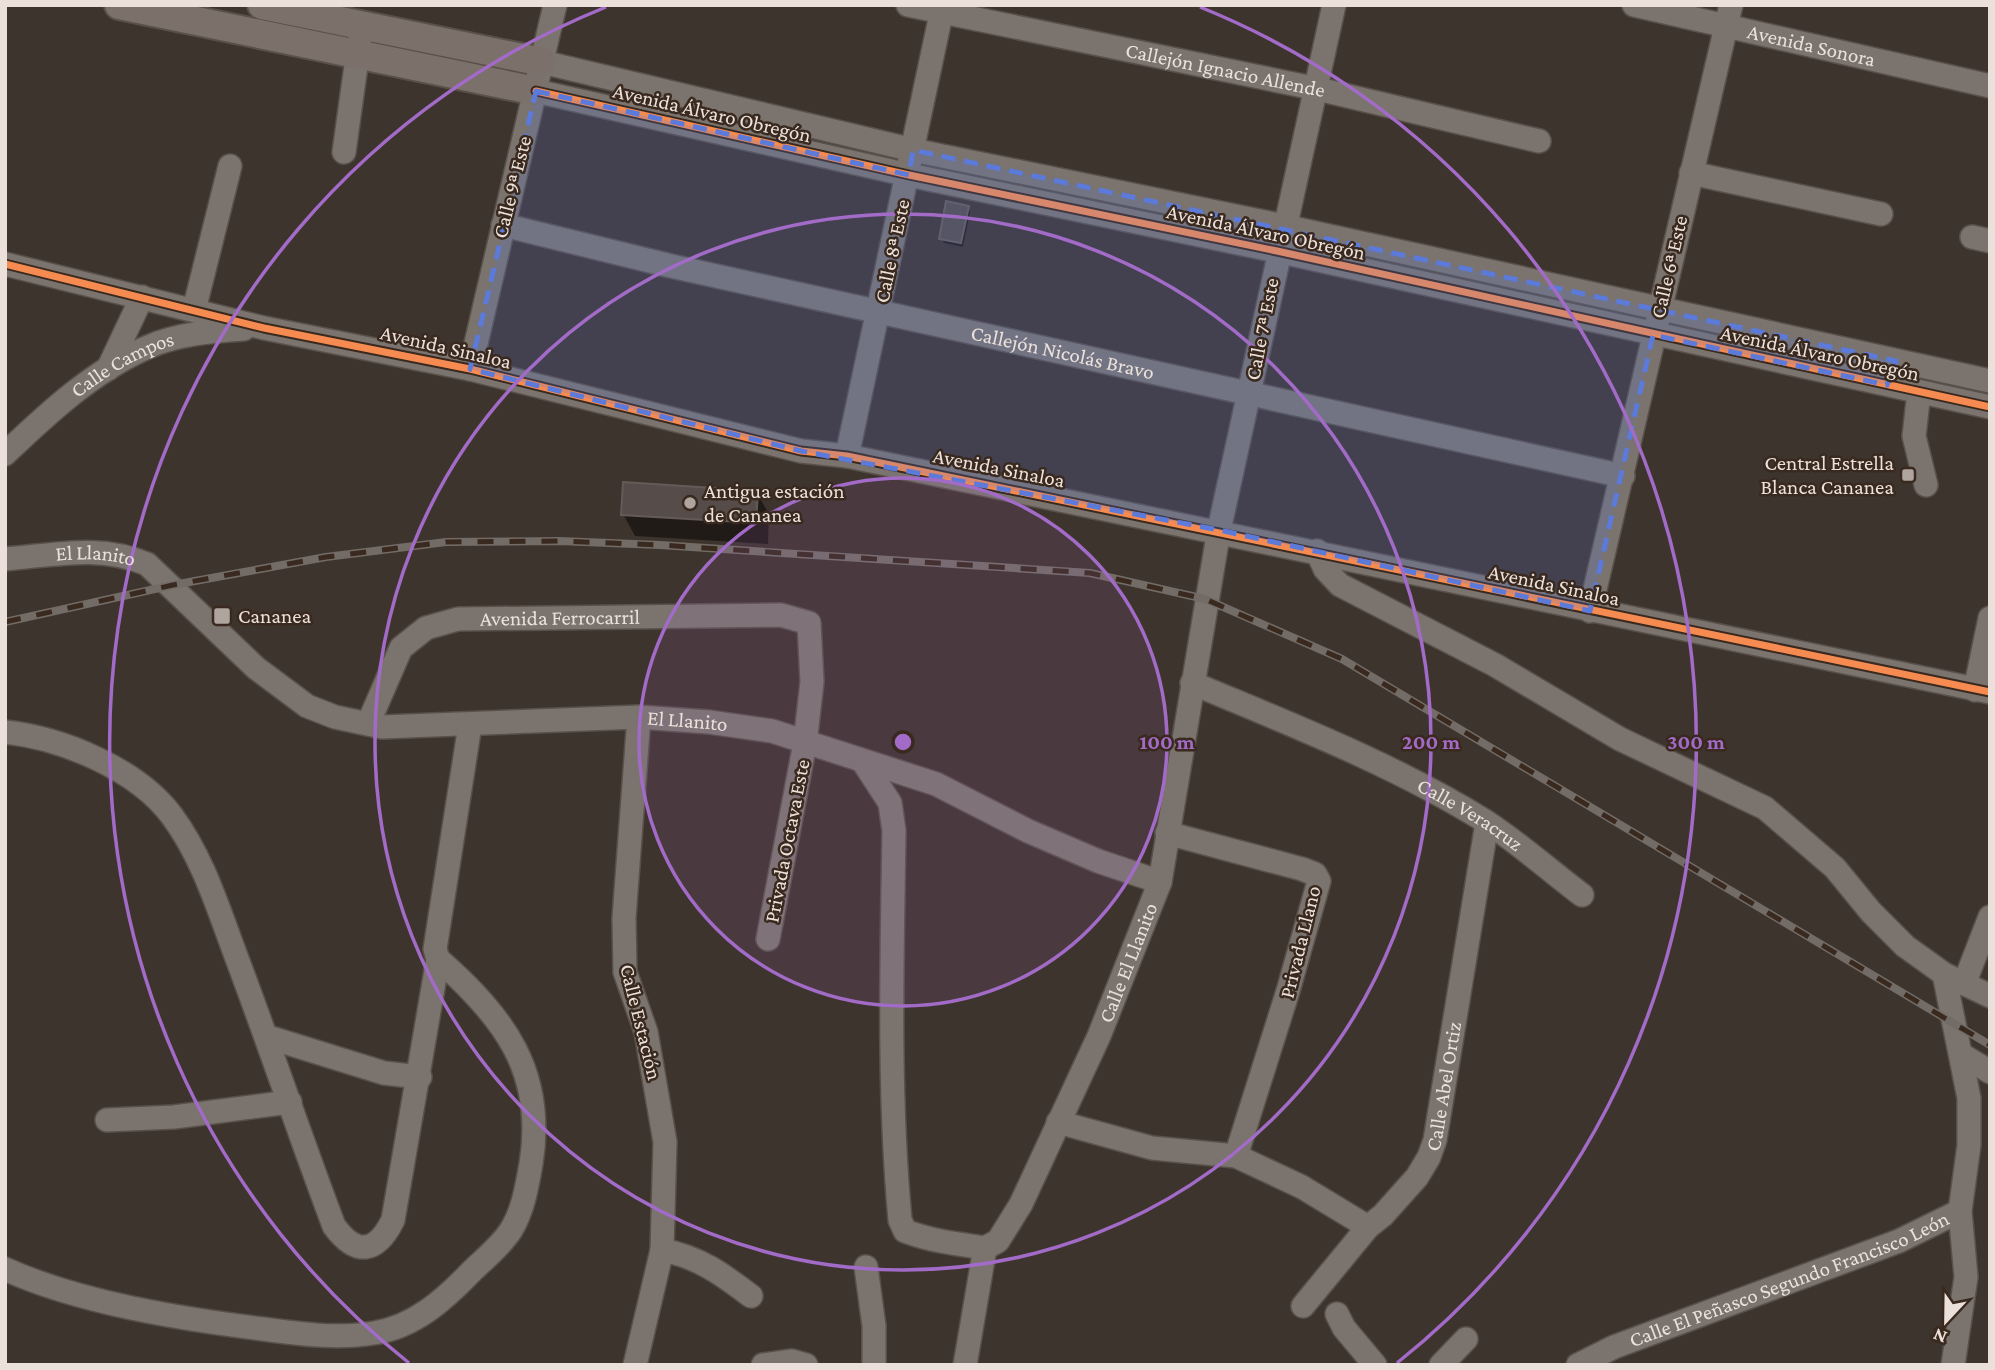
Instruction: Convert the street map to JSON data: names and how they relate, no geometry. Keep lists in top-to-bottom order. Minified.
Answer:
{"streets":{"main road":["Avenida Álvaro Obregón"],"street":["Avenida Sonora","Callejón Ignacio Allende","Calle 9ª Este","Calle 8ª Este","Calle 6ª Este","Calle 7ª Este","Avenida Sinaloa","Callejón Nicolás Bravo","Calle Campos","El Llanito","Avenida Ferrocarril","Calle Veracruz","Privada Octava Este","Privada Llano","Calle El Llanito","Calle Estación","Calle Abel Ortiz","Calle El Peñasco Segundo Francisco León"]},"crossings":[["Avenida Sonora","Calle 6ª Este"],["Callejón Ignacio Allende","Calle 8ª Este"],["Callejón Ignacio Allende","Calle 7ª Este"],["Avenida Álvaro Obregón","Calle 9ª Este"],["Avenida Álvaro Obregón","Calle 8ª Este"],["Avenida Álvaro Obregón","Calle 6ª Este"],["Avenida Álvaro Obregón","Calle 7ª Este"],["Calle 9ª Este","Avenida Sinaloa"],["Calle 9ª Este","Callejón Nicolás Bravo"],["Calle 8ª Este","Avenida Sinaloa"],["Calle 8ª Este","Callejón Nicolás Bravo"],["Calle 6ª Este","Avenida Sinaloa"],["Calle 6ª Este","Callejón Nicolás Bravo"],["Calle 7ª Este","Avenida Sinaloa"],["Calle 7ª Este","Callejón Nicolás Bravo"],["Calle 7ª Este","Calle El Llanito"],["Avenida Sinaloa","Calle Campos"],["Avenida Sinaloa","Calle El Llanito"],["El Llanito","Avenida Ferrocarril"],["El Llanito","Privada Octava Este"],["El Llanito","Calle El Llanito"],["El Llanito","Calle Estación"],["Avenida Ferrocarril","Privada Octava Este"],["Calle Veracruz","Calle El Llanito"],["Calle Veracruz","Calle Abel Ortiz"],["Privada Llano","Calle El Llanito"]],"places":{"transit":["Central Estrella Blanca Cananea","Cananea"],"other":["Antigua estación de Cananea"]},"north":"bottom","rings":["100 m","200 m","300 m"]}
